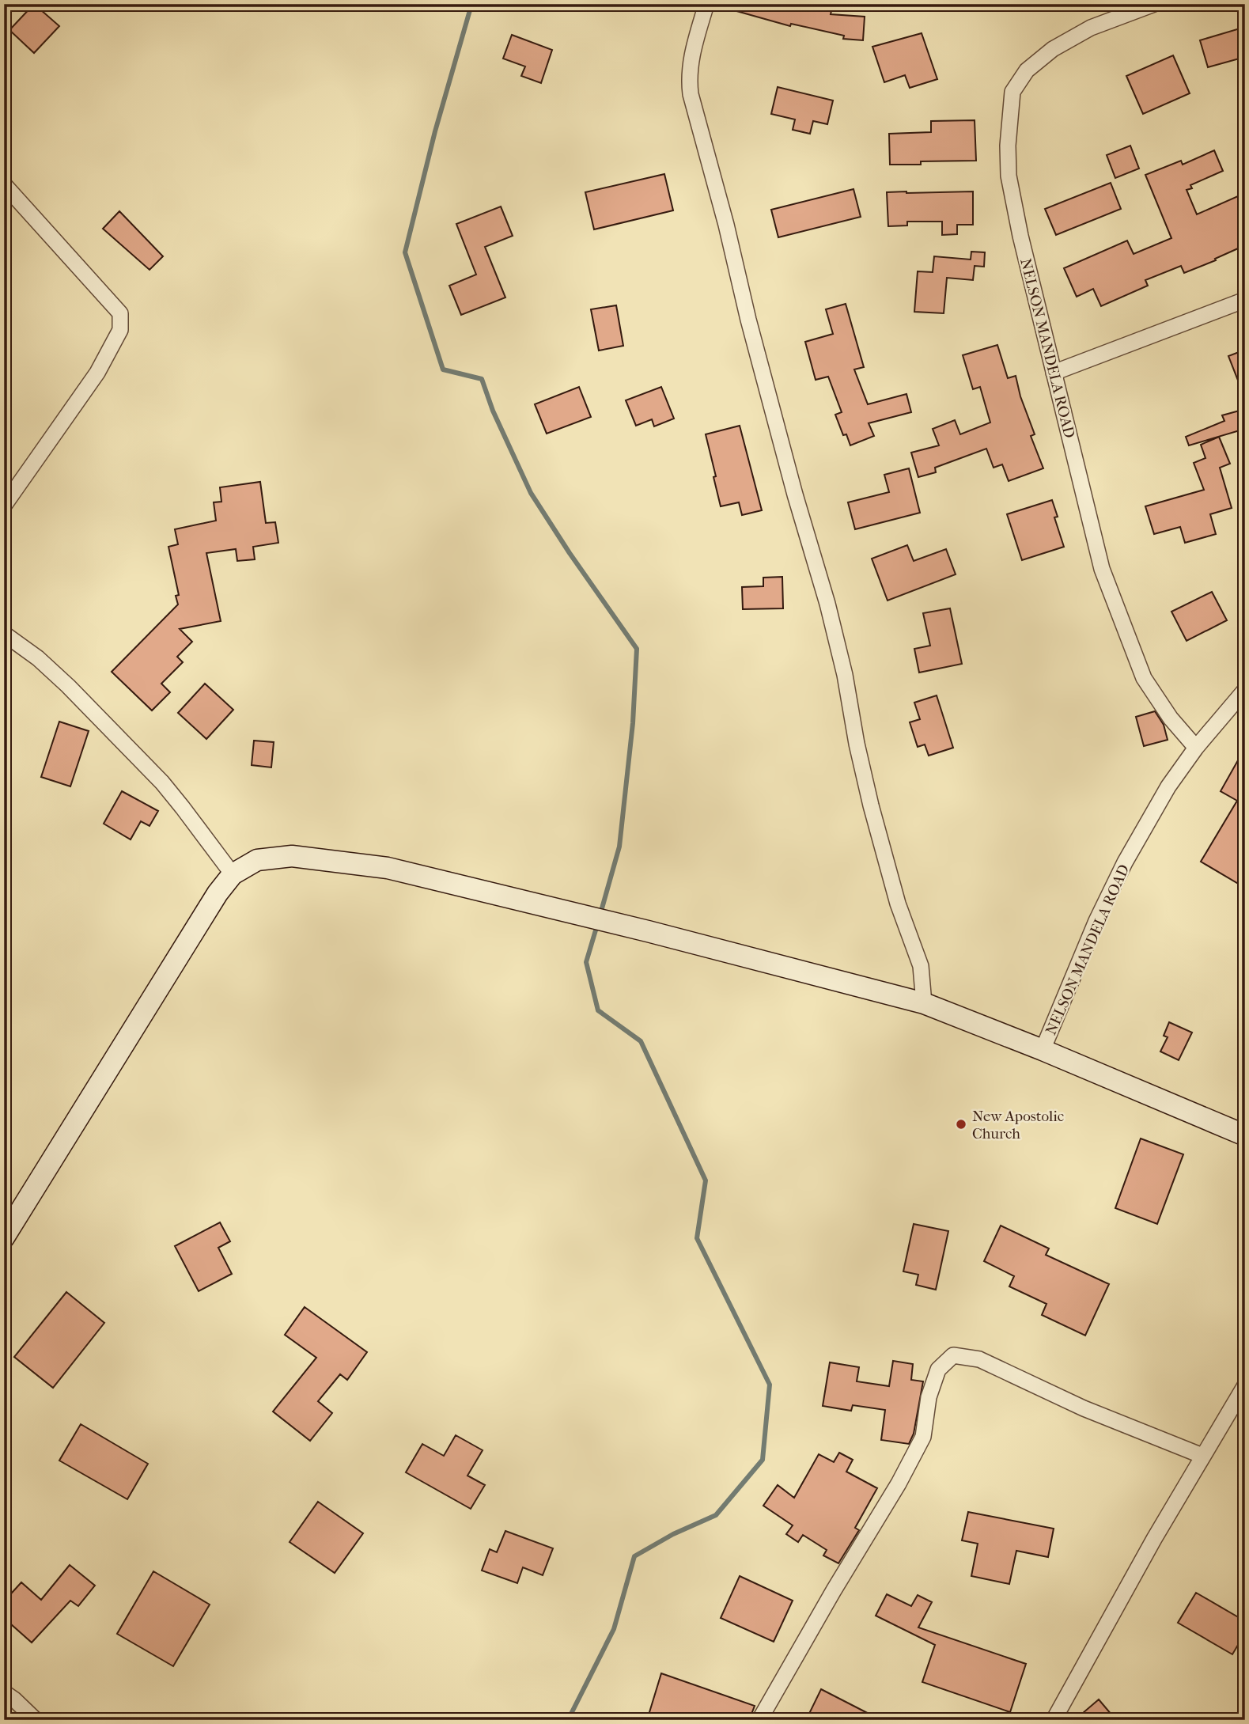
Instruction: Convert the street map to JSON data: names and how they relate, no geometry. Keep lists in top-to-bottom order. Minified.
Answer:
{"streets":{"street":["NELSON MANDELA ROAD"]},"places":["New Apostolic Church"]}
